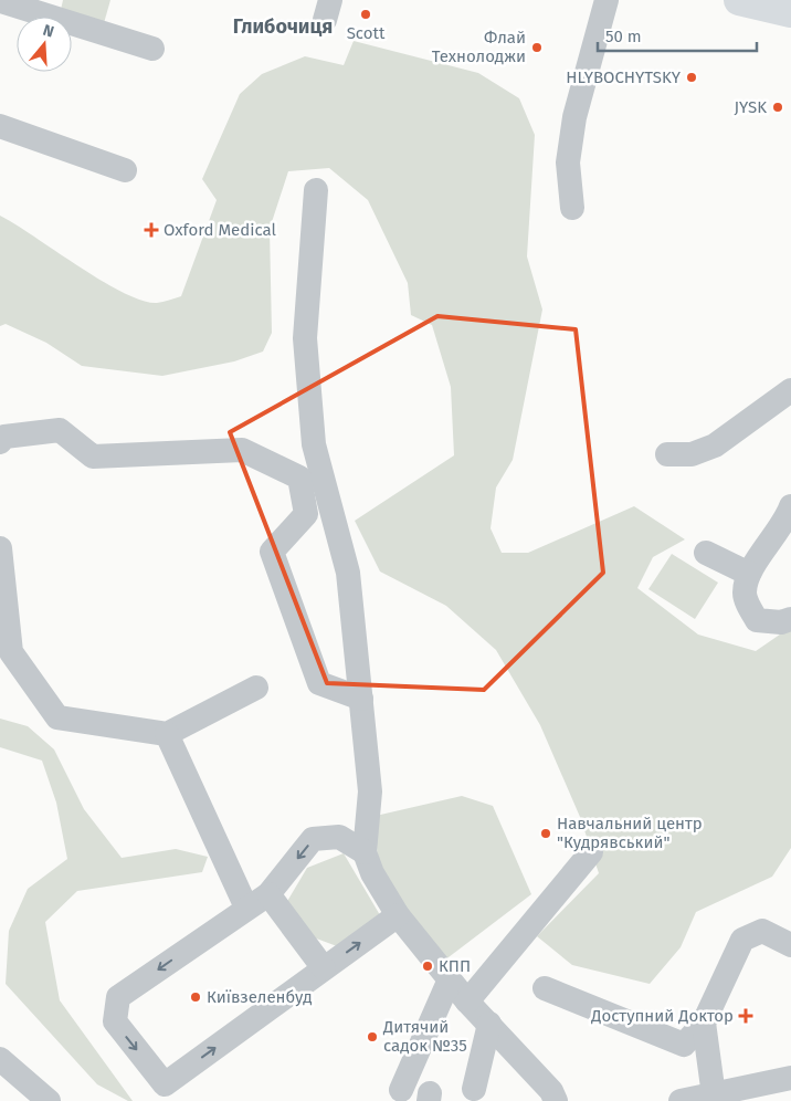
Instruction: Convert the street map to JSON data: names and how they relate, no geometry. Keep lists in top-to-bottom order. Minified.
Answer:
{"districts":["Глибочиця"],"places":{"other":["Scott","Флай Технолоджи","HLYBOCHYTSKY","JYSK","Навчальний центр \"Кудрявський\"","КПП","Київзеленбуд","Дитячий садок №35"],"health":["Oxford Medical","Доступний Доктор"]},"scale_bar":"50 m","north":"top"}
